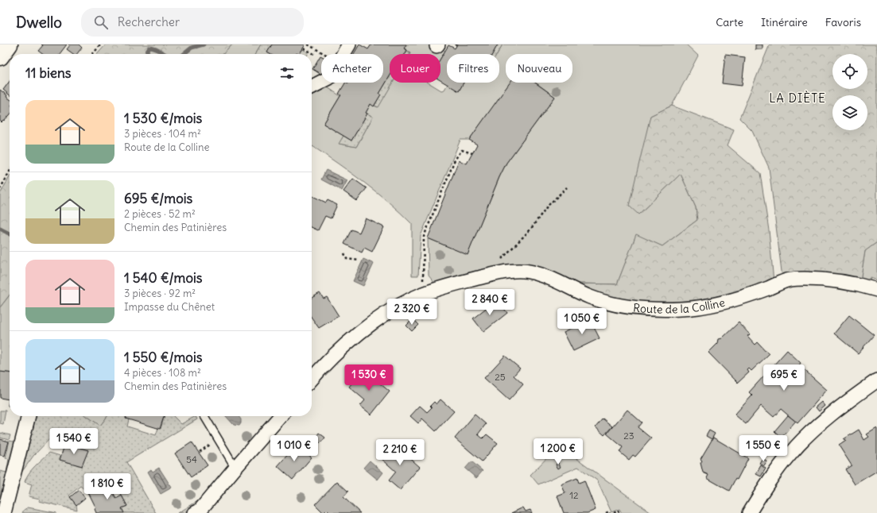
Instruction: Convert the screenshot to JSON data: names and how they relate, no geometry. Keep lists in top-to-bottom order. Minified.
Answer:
{"streets":{"street":["Route de la Colline"]},"districts":["LA DIÈTE"],"house_numbers":["25","23","54","12"],"page":{"header":"Dwello","search":"Rechercher","nav":["Carte","Itinéraire","Favoris"],"chip":["Acheter","Louer","Filtres","Nouveau"],"heading":"11 biens","list":[{"name":"1 530 €/mois","note":"3 pièces · 104 m² · Route de la Colline"},{"name":"695 €/mois","note":"2 pièces · 52 m² · Chemin des Patinières"},{"name":"1 540 €/mois","note":"3 pièces · 92 m² · Impasse du Chênet"},{"name":"1 550 €/mois","note":"4 pièces · 108 m² · Chemin des Patinières"}],"price":["2 840 €","2 320 €","1 050 €","1 530 €","695 €","1 540 €","1 010 €","1 550 €","1 200 €","2 210 €","1 810 €"]}}
